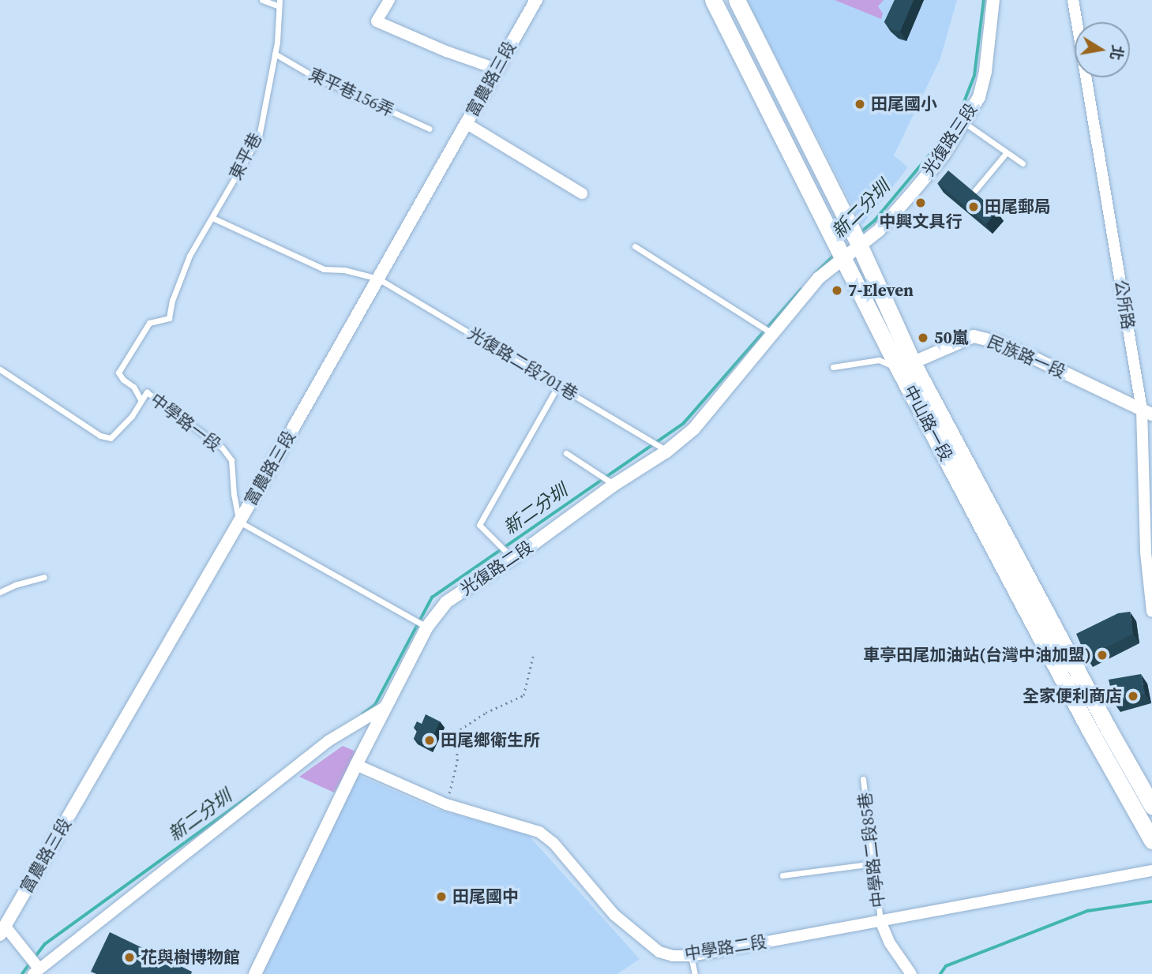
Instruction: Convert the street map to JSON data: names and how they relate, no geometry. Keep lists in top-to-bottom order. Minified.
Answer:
{"streets":{"main road":["中山路一段"],"street":["富農路三段","光復路三段","公所路","民族路一段","光復路二段","中學路二段"],"lane":["東平巷156弄","東平巷","光復路二段701巷","中學路一段","中學路二段85巷"]},"crossings":[["富農路三段","光復路二段701巷"],["富農路三段","中學路一段"],["東平巷156弄","東平巷"],["光復路三段","中山路一段"],["光復路三段","光復路二段"],["東平巷","光復路二段701巷"],["東平巷","中學路一段"],["公所路","民族路一段"],["民族路一段","中山路一段"],["光復路二段701巷","光復路二段"],["中山路一段","光復路二段"],["光復路二段","中學路二段"],["中學路二段85巷","中學路二段"]],"water":["新二分圳"],"places":["田尾國小","中興文具行","田尾郵局","7-Eleven","50嵐","車亭田尾加油站(台灣中油加盟)","全家便利商店","田尾鄉衛生所","田尾國中","花與樹博物館"],"north":"right"}
